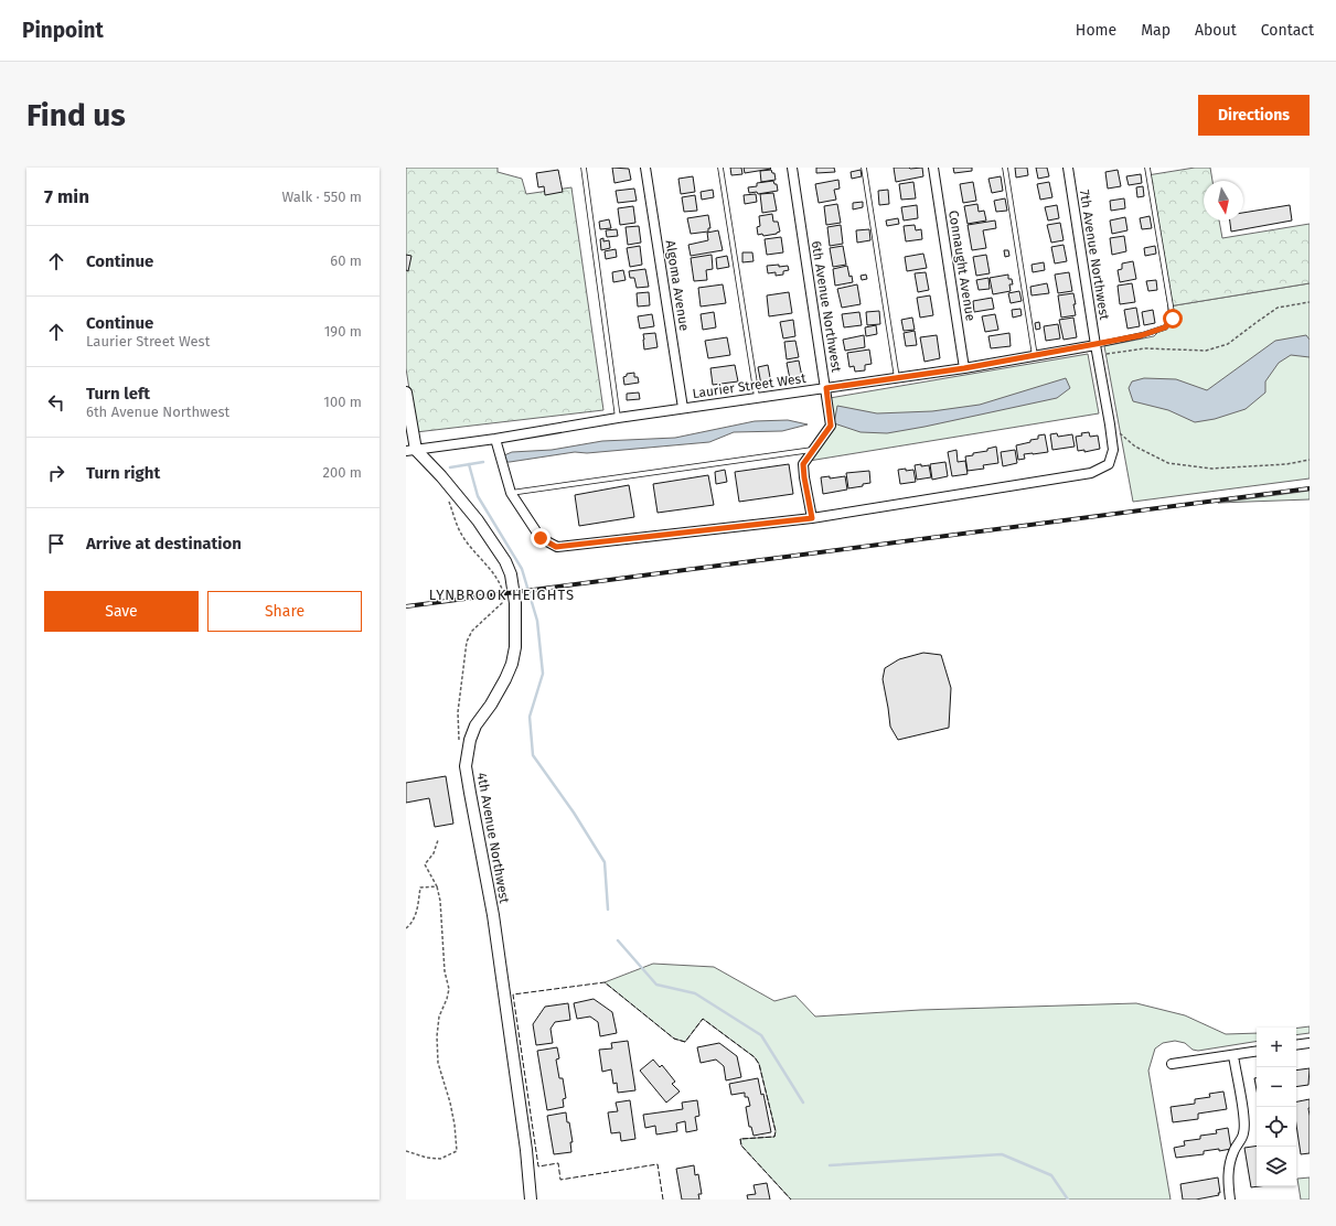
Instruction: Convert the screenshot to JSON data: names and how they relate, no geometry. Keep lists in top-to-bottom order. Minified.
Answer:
{"streets":{"street":["7th Avenue Northwest","Connaught Avenue","Algoma Avenue","6th Avenue Northwest","Laurier Street West","4th Avenue Northwest"]},"crossings":[["7th Avenue Northwest","6th Avenue Northwest"],["7th Avenue Northwest","Laurier Street West"],["Connaught Avenue","Laurier Street West"],["Algoma Avenue","Laurier Street West"],["6th Avenue Northwest","Laurier Street West"],["Laurier Street West","4th Avenue Northwest"]],"districts":["LYNBROOK HEIGHTS"],"north":"bottom","page":{"header":"Pinpoint","nav":["Home","Map","About","Contact"],"buttons":["Directions",["Save","Share"]],"title":"Find us","heading":["7 min","Walk · 550 m"],"list":[["Continue","60 m"],["Continue","Laurier Street West","190 m"],["Turn left","6th Avenue Northwest","100 m"],["Turn right","200 m"],"Arrive at destination"],"map_buttons":["+","−"]}}
